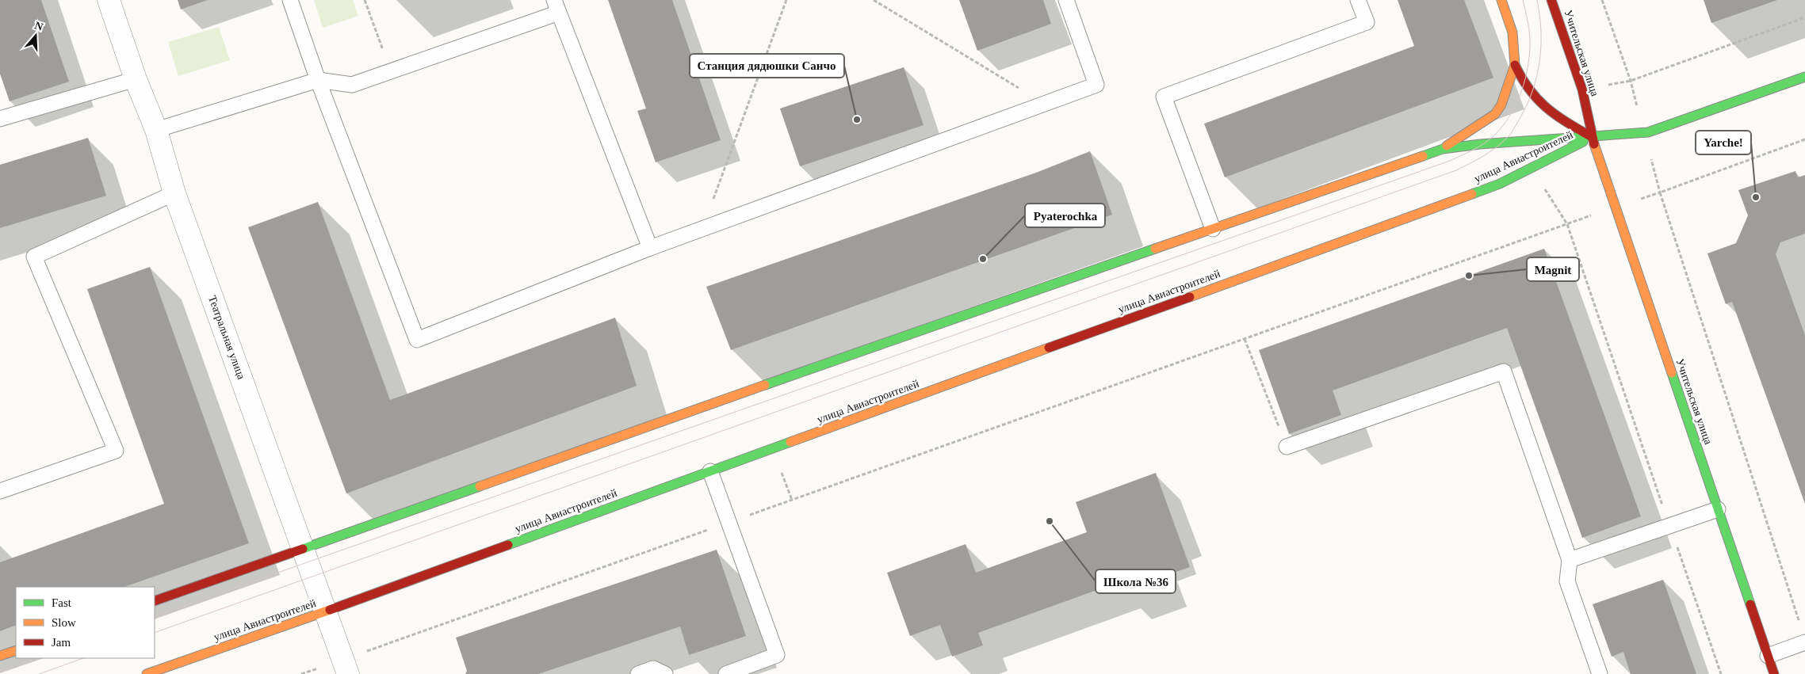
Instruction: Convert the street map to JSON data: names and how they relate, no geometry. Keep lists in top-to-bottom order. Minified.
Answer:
{"streets":{"main road":["Учительская улица","улица Авиастроителей"],"street":["Театральная улица"]},"crossings":[["Учительская улица","улица Авиастроителей"],["улица Авиастроителей","Театральная улица"]],"places":["Станция дядюшки Санчо","Yarche!","Pyaterochka","Magnit","Школа №36"],"legend":["Fast","Slow","Jam"],"north":"top"}
